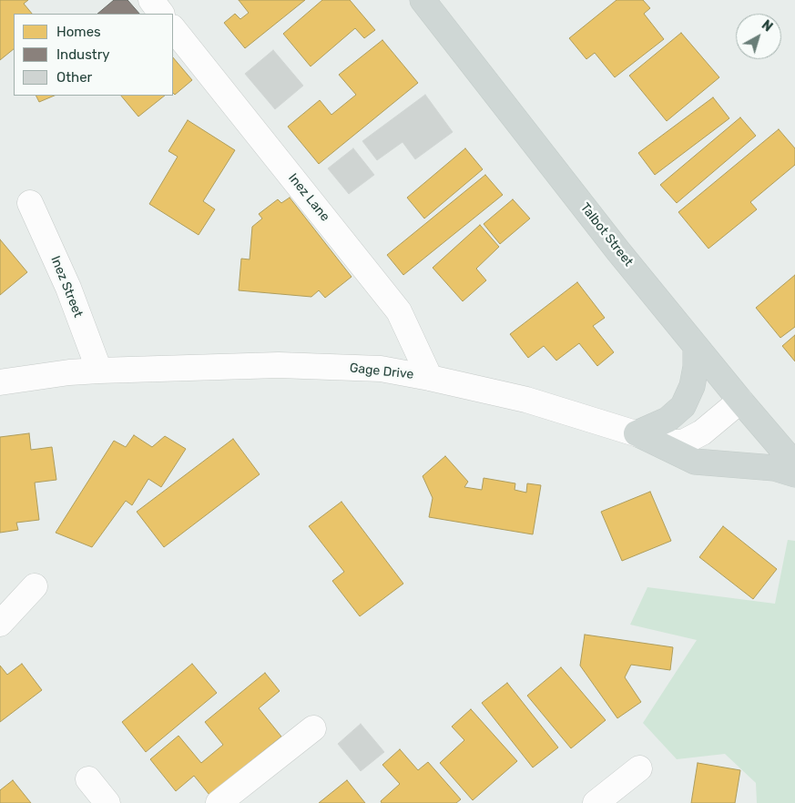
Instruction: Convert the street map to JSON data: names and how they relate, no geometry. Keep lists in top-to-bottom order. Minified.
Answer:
{"streets":{"main road":["Talbot Street"],"street":["Inez Lane","Inez Street","Gage Drive"]},"crossings":[["Inez Lane","Gage Drive"],["Talbot Street","Gage Drive"],["Inez Street","Gage Drive"]],"legend":["Homes","Industry","Other"],"north":"top right"}
